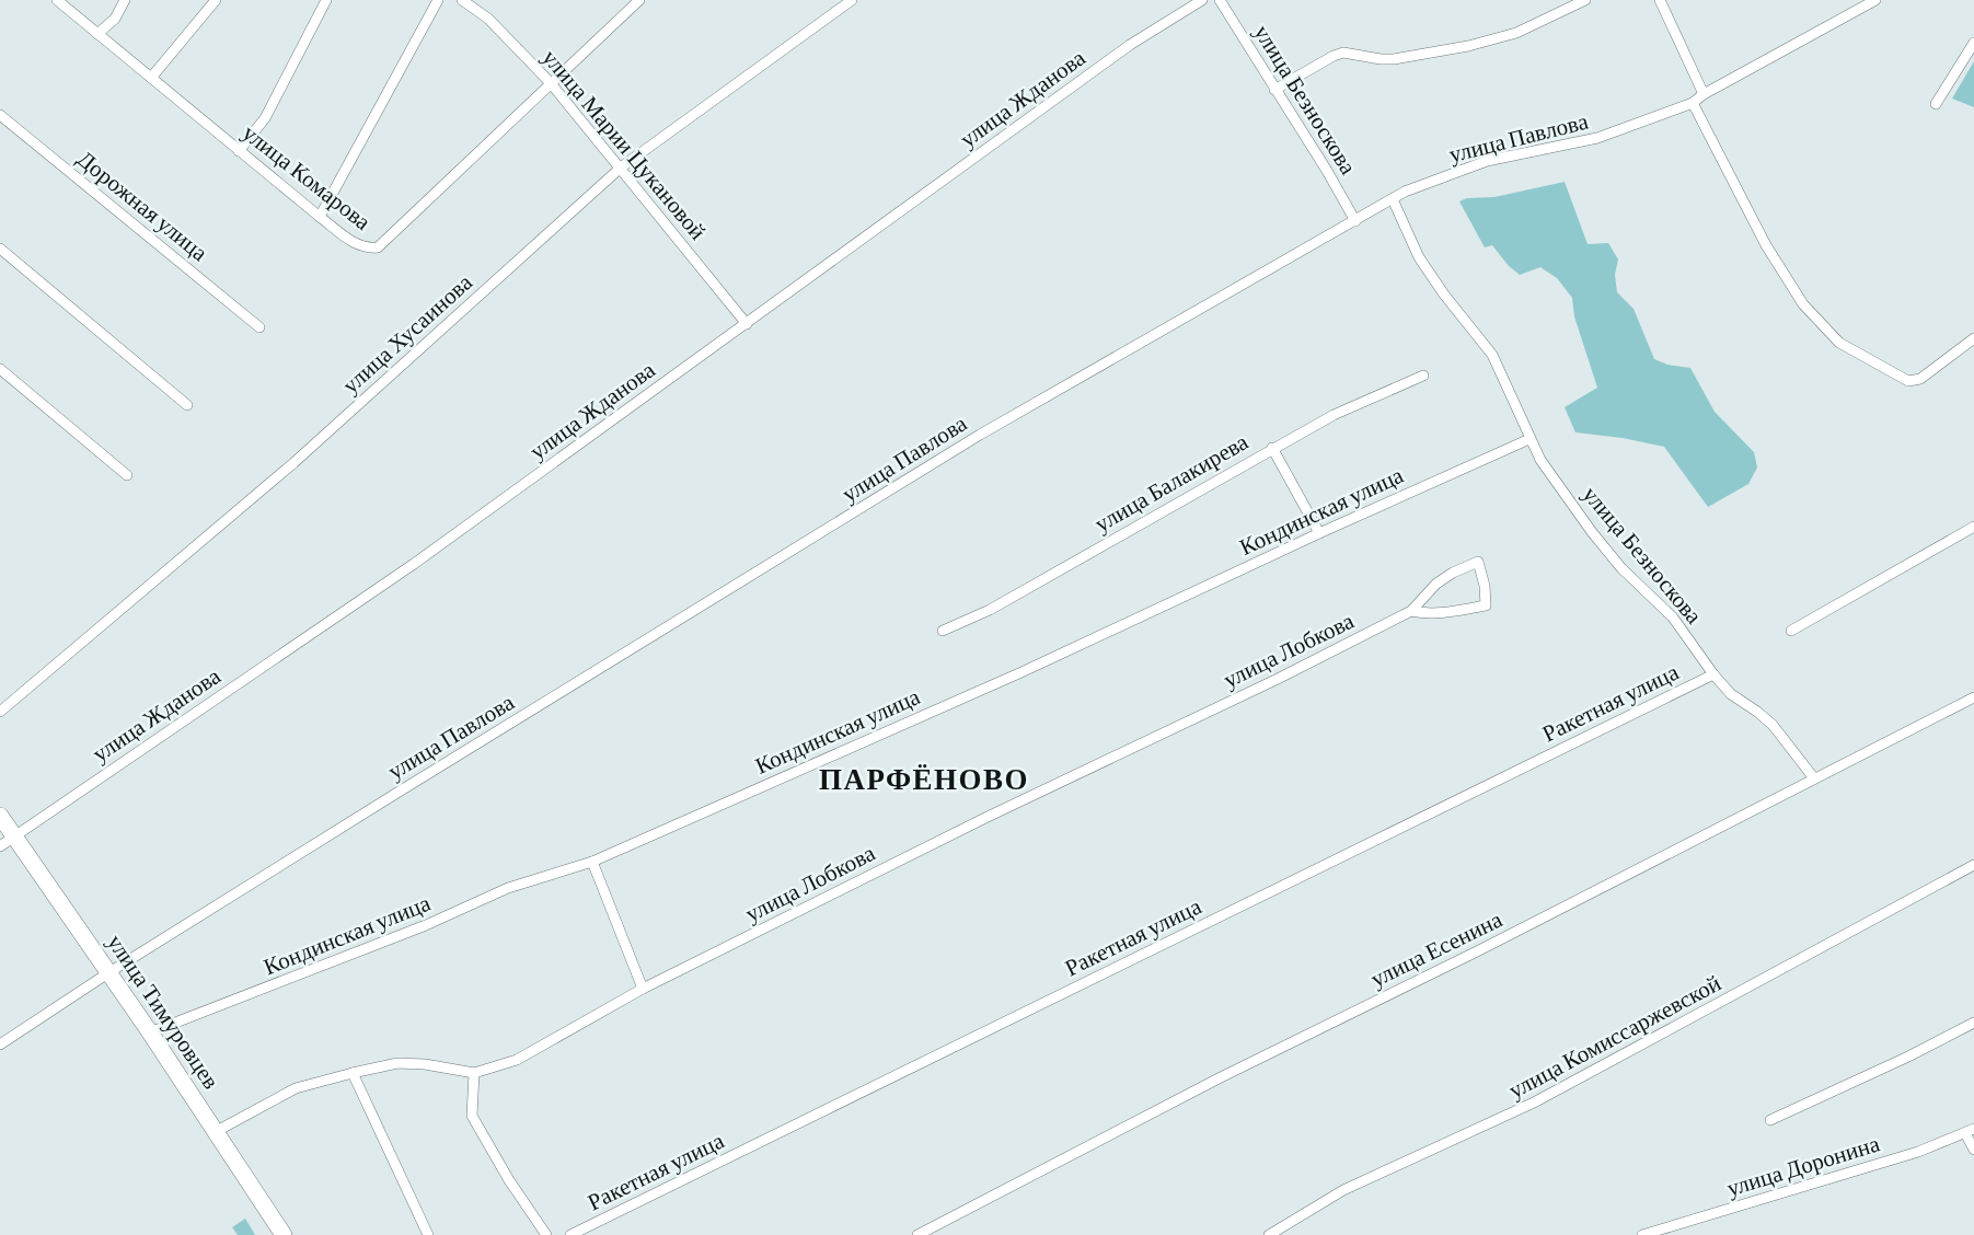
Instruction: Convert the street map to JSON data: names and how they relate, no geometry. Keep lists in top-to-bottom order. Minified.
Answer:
{"streets":{"main road":["улица Тимуровцев"],"street":["улица Жданова","улица Безноскова","улица Павлова","улица Марии Цукановой","улица Комарова","Дорожная улица","улица Хусаинова","улица Балакирева","Кондинская улица","улица Лобкова","Ракетная улица","улица Есенина","улица Комиссаржевской","улица Доронина"]},"crossings":[["улица Жданова","улица Марии Цукановой"],["улица Жданова","улица Тимуровцев"],["улица Безноскова","улица Павлова"],["улица Безноскова","Кондинская улица"],["улица Безноскова","Ракетная улица"],["улица Безноскова","улица Есенина"],["улица Павлова","улица Тимуровцев"],["улица Марии Цукановой","улица Комарова"],["улица Марии Цукановой","улица Хусаинова"],["Кондинская улица","улица Тимуровцев"],["улица Лобкова","улица Тимуровцев"]],"districts":["ПАРФЁНОВО"]}
